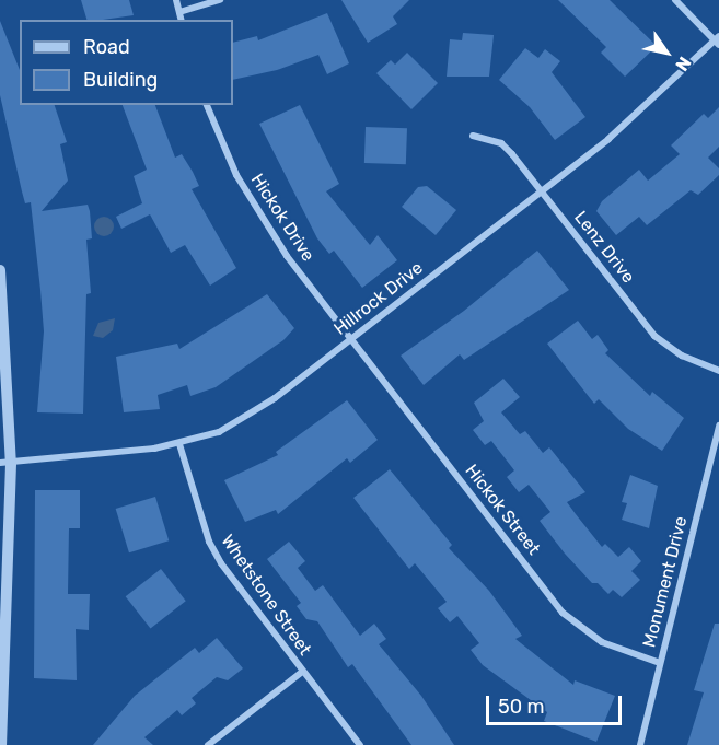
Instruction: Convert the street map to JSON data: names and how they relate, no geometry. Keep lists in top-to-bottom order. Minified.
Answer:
{"streets":{"street":["Hickok Drive","Lenz Drive","Hillrock Drive","Hickok Street","Monument Drive","Whetstone Street"]},"crossings":[["Hickok Drive","Hillrock Drive"],["Hickok Drive","Hickok Street"],["Lenz Drive","Hillrock Drive"],["Hillrock Drive","Hickok Street"],["Hillrock Drive","Whetstone Street"],["Hickok Street","Monument Drive"]],"legend":["Road","Building"],"scale_bar":"50 m","north":"bottom right"}
